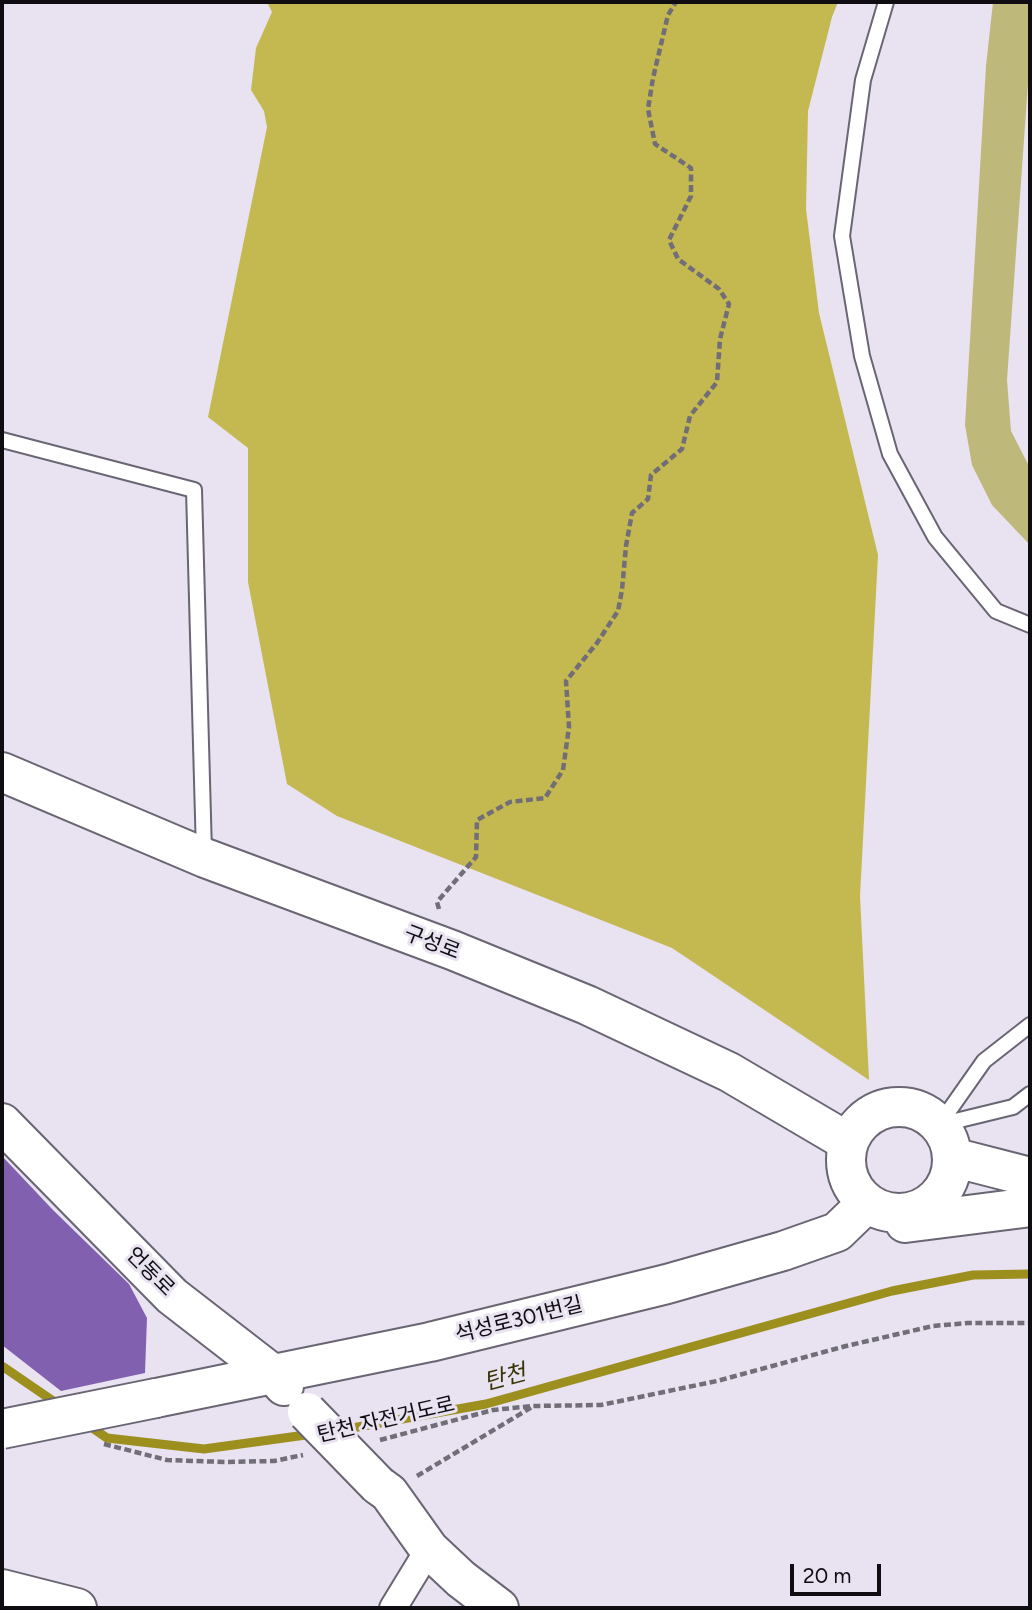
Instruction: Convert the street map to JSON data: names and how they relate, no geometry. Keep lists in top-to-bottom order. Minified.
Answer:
{"streets":{"main road":["구성로","언동로","석성로301번길"],"path":["탄천 자전거도로"]},"crossings":[["구성로","석성로301번길"],["언동로","석성로301번길"]],"water":["탄천"],"scale_bar":"20 m"}
